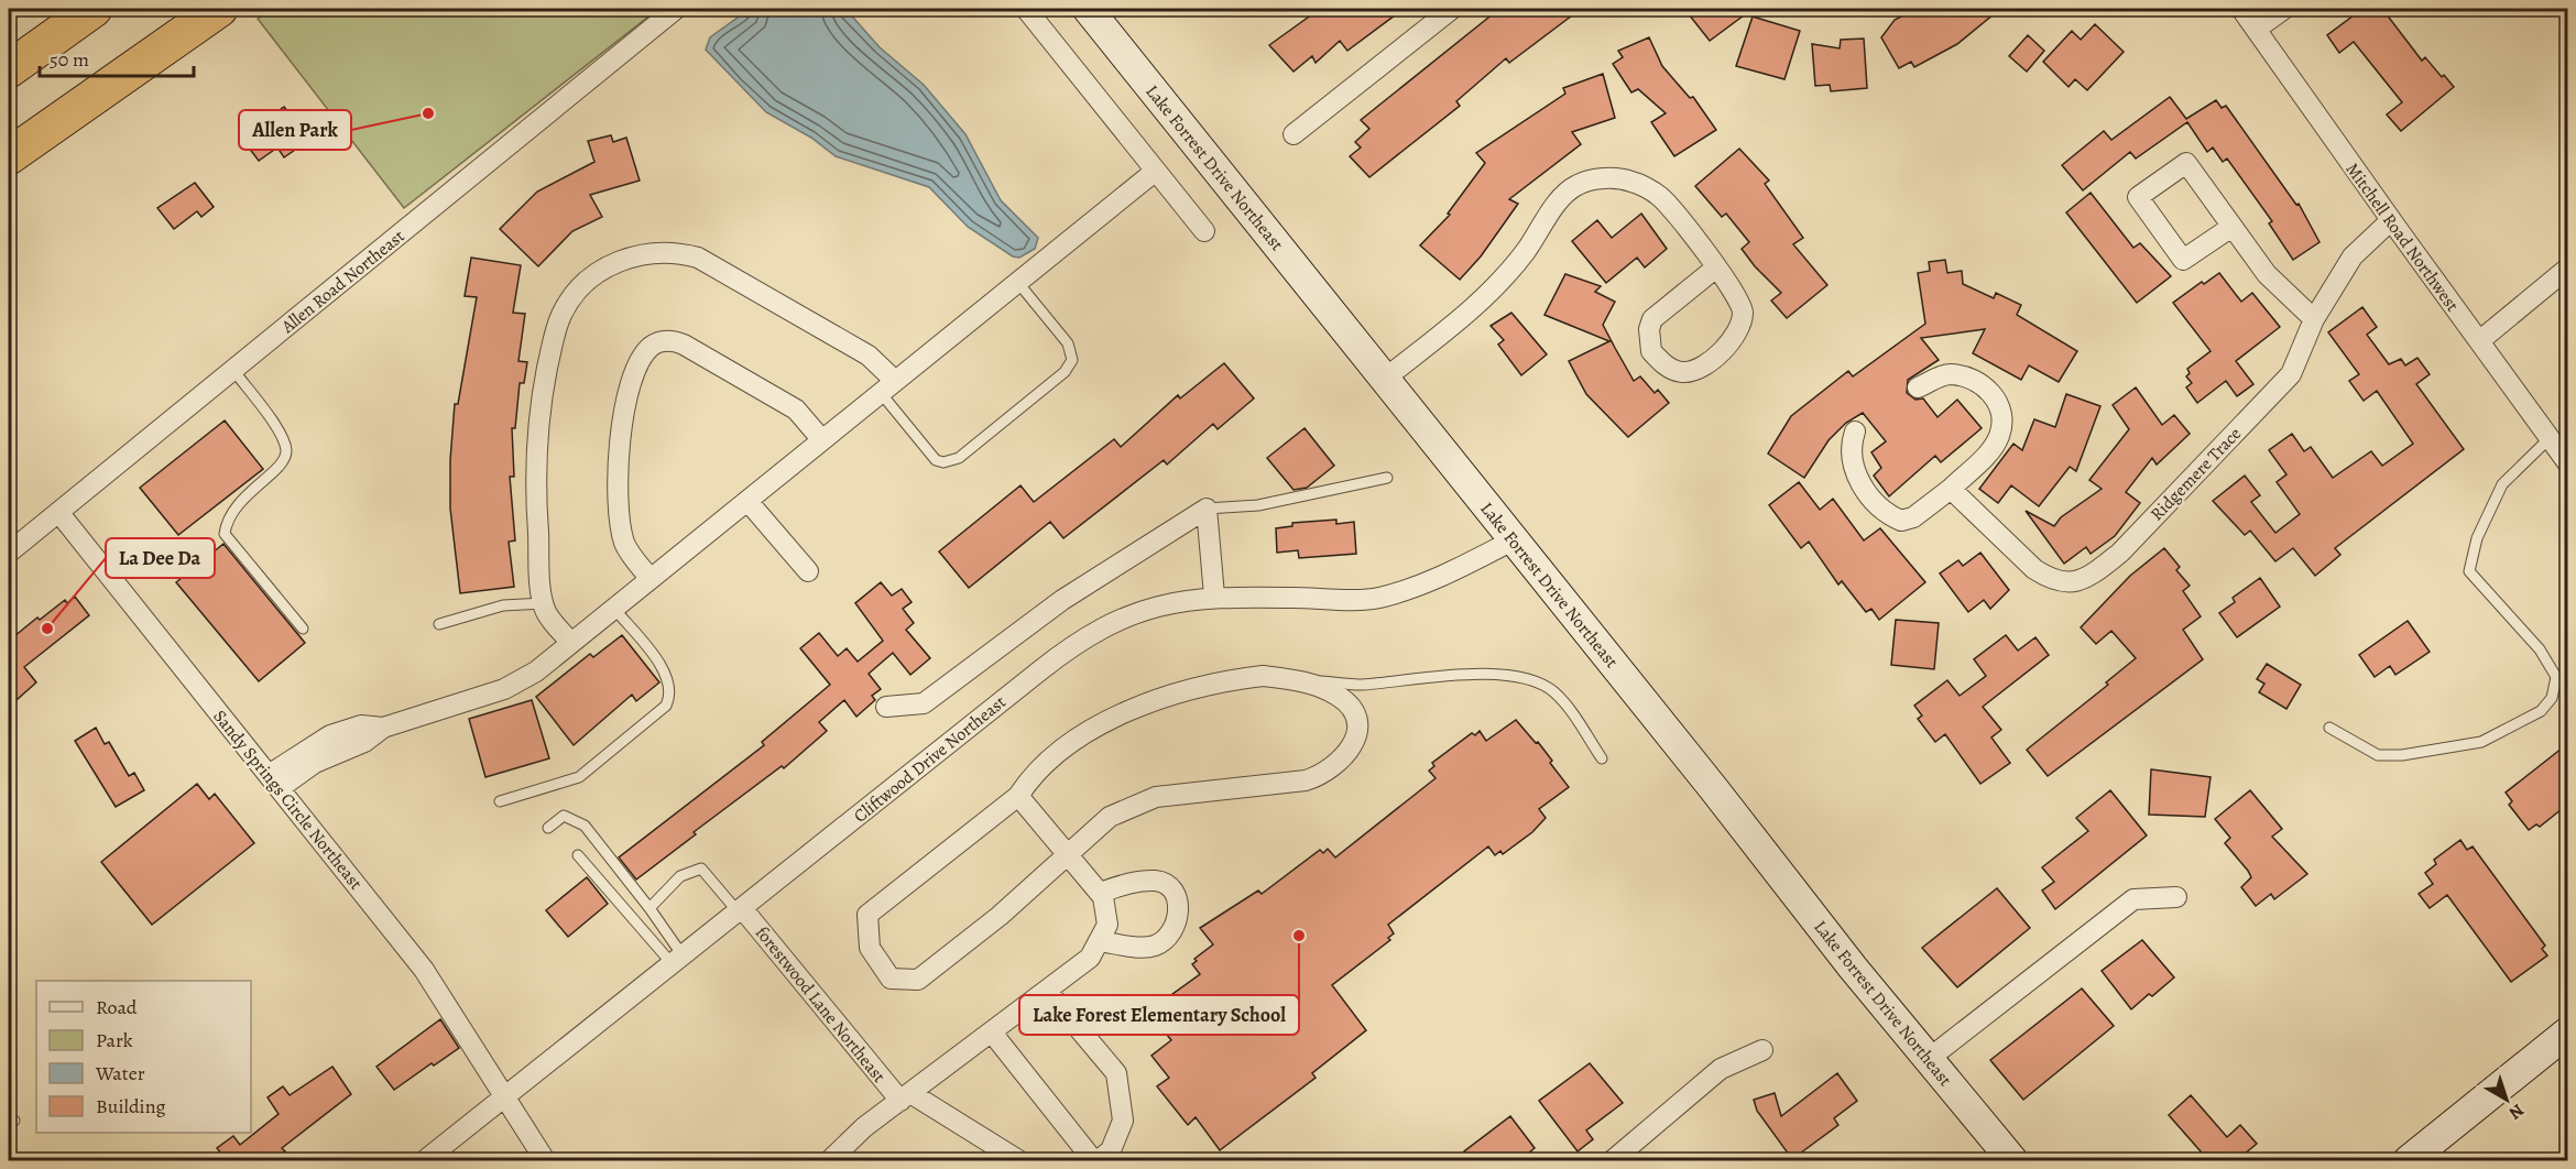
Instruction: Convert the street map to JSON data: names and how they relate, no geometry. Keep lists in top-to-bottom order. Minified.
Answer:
{"streets":{"street":["Lake Forrest Drive Northeast","Mitchell Road Northwest","Allen Road Northeast","Ridgemere Trace","Cliftwood Drive Northeast","Sandy Springs Circle Northeast","forestwood Lane Northeast"]},"crossings":[["Lake Forrest Drive Northeast","Cliftwood Drive Northeast"],["Mitchell Road Northwest","Ridgemere Trace"],["Allen Road Northeast","Sandy Springs Circle Northeast"],["Cliftwood Drive Northeast","Sandy Springs Circle Northeast"],["Cliftwood Drive Northeast","forestwood Lane Northeast"]],"places":["Allen Park","La Dee Da","Lake Forest Elementary School"],"legend":["Road","Park","Water","Building"],"scale_bar":"50 m","north":"bottom right"}
